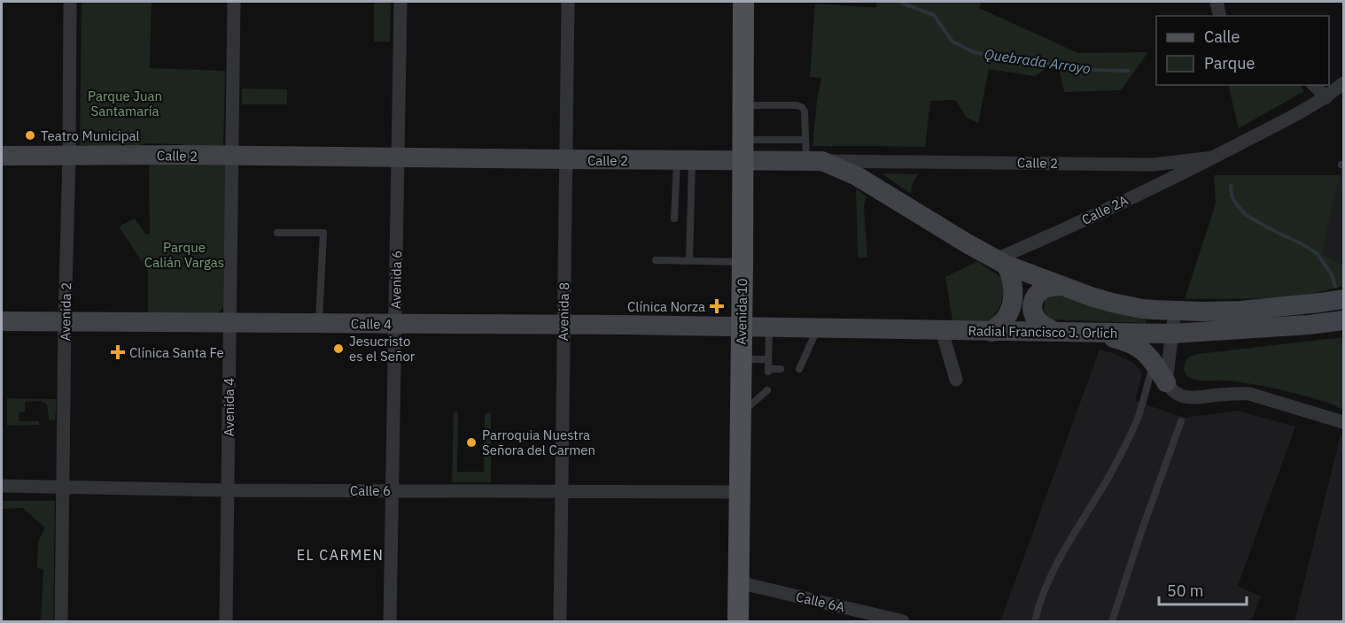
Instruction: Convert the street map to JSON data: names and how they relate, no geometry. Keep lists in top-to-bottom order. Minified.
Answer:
{"streets":{"main road":["Calle 2","Avenida 10","Calle 4","Radial Francisco J. Orlich"],"street":["Calle 2A","Avenida 6","Avenida 2","Avenida 8","Avenida 4","Calle 6","Calle 6A"]},"crossings":[["Calle 2","Calle 2A"],["Calle 2","Avenida 6"],["Calle 2","Avenida 2"],["Calle 2","Avenida 8"],["Calle 2","Avenida 10"],["Calle 2","Avenida 4"],["Avenida 6","Calle 4"],["Avenida 6","Calle 6"],["Avenida 2","Calle 4"],["Avenida 2","Calle 6"],["Avenida 8","Calle 4"],["Avenida 8","Calle 6"],["Avenida 10","Calle 4"],["Avenida 10","Radial Francisco J. Orlich"],["Avenida 10","Calle 6"],["Avenida 10","Calle 6A"],["Calle 4","Radial Francisco J. Orlich"],["Calle 4","Avenida 4"],["Avenida 4","Calle 6"]],"districts":["EL CARMEN"],"water":["Quebrada Arroyo"],"parks":["Parque Juan Santamaría","Parque Calián Vargas"],"places":{"other":["Teatro Municipal","Jesucristo es el Señor","Parroquia Nuestra Señora del Carmen"],"health":["Clínica Norza","Clínica Santa Fe"]},"legend":["Calle","Parque"],"scale_bar":"50 m"}
